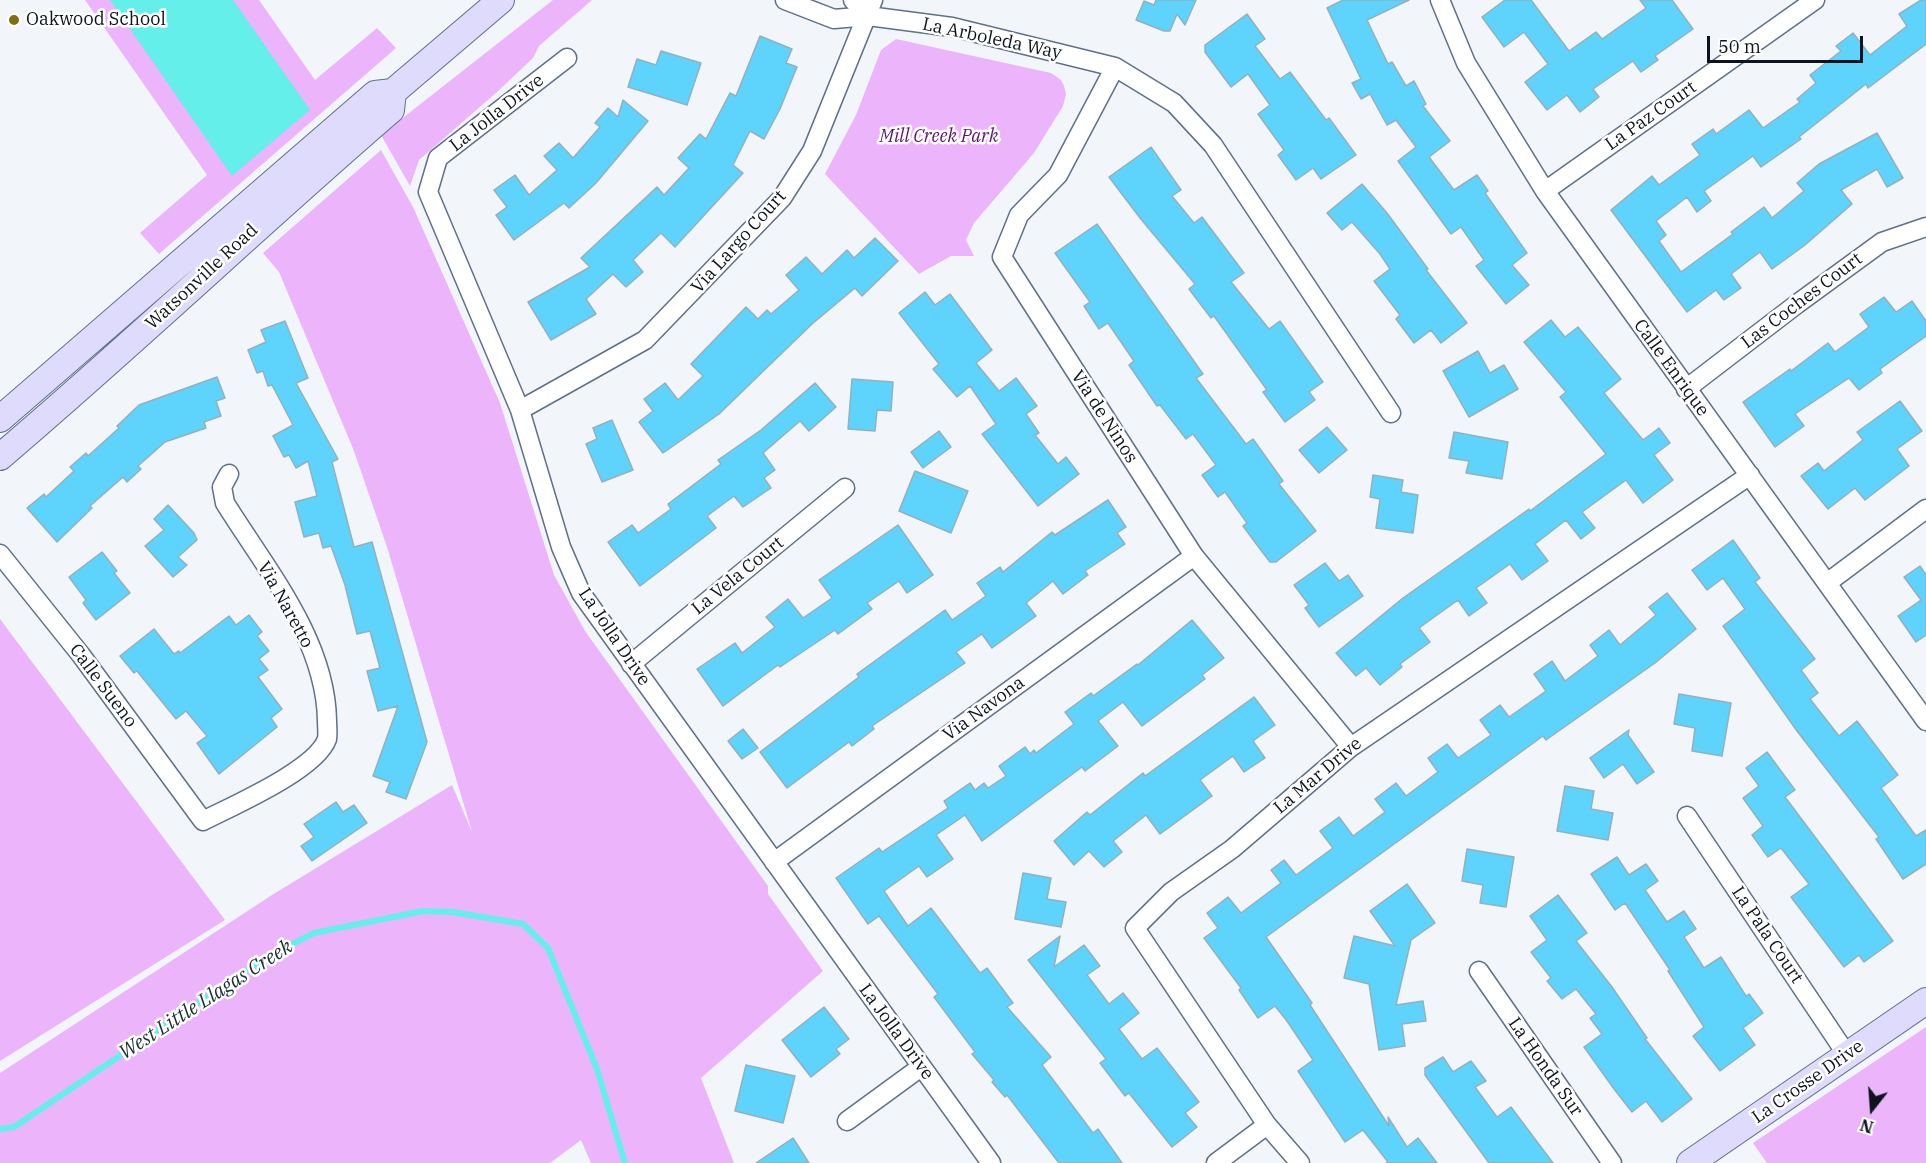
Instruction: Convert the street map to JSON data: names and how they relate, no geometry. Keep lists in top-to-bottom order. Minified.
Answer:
{"streets":{"main road":["Watsonville Road","La Crosse Drive"],"street":["La Arboleda Way","La Jolla Drive","La Paz Court","Via Largo Court","Las Coches Court","Calle Enrique","Via de Ninos","La Vela Court","Via Naretto","Calle Sueno","Via Navona","La Mar Drive","La Pala Court","La Honda Sur"]},"crossings":[["La Arboleda Way","Via Largo Court"],["La Arboleda Way","Via de Ninos"],["La Jolla Drive","Via Largo Court"],["La Jolla Drive","La Vela Court"],["La Jolla Drive","Via Navona"],["La Paz Court","Calle Enrique"],["Las Coches Court","Calle Enrique"],["Calle Enrique","La Mar Drive"],["Via de Ninos","Via Navona"],["Via de Ninos","La Mar Drive"],["Via Naretto","Calle Sueno"],["La Pala Court","La Crosse Drive"]],"water":["West Little Llagas Creek"],"parks":["Mill Creek Park"],"places":["Oakwood School"],"scale_bar":"50 m","north":"bottom"}
